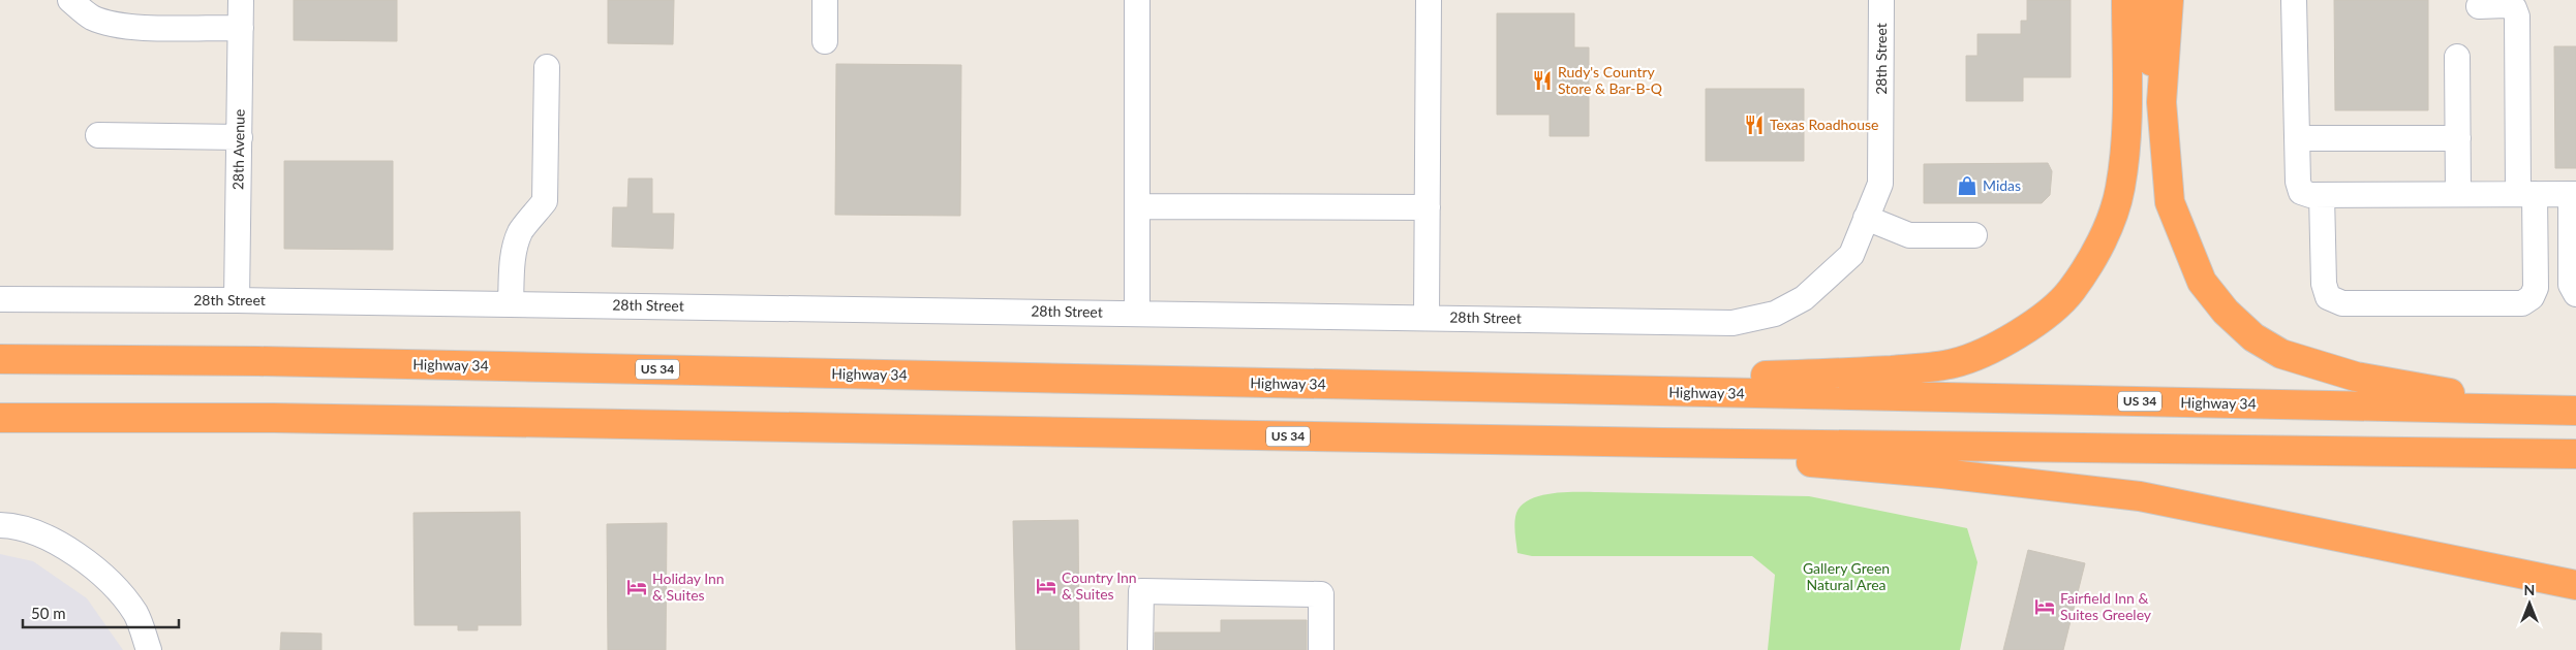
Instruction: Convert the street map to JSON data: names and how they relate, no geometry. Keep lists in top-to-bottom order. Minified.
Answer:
{"streets":{"highway":["Highway 34","US 34"],"street":["28th Street","28th Avenue"]},"crossings":[["28th Street","28th Avenue"]],"parks":["Gallery Green Natural Area"],"places":{"restaurant":["Rudy's Country Store & Bar-B-Q","Texas Roadhouse"],"shop":["Midas"],"hotel":["Country Inn & Suites","Holiday Inn & Suites","Fairfield Inn & Suites Greeley"]},"scale_bar":"50 m","north":"top"}
